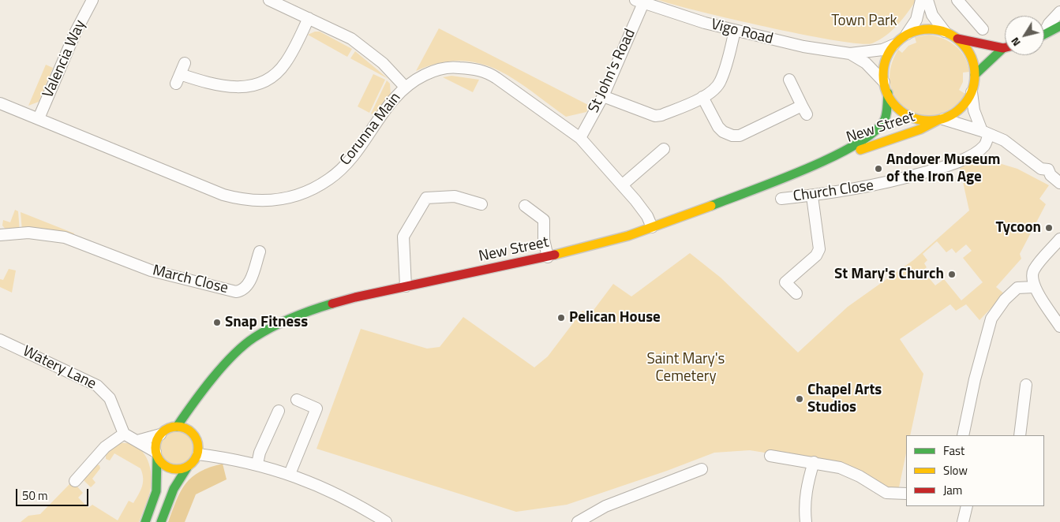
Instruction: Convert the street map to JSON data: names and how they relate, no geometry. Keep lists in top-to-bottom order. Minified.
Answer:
{"streets":{"main road":["New Street"],"street":["Vigo Road","Valencia Way","St John's Road","Corunna Main","Church Close","March Close","Watery Lane"]},"crossings":[["Vigo Road","St John's Road"],["Vigo Road","New Street"],["Valencia Way","Corunna Main"],["St John's Road","Corunna Main"],["New Street","Corunna Main"]],"parks":["Town Park","Saint Mary's Cemetery"],"places":["Andover Museum of the Iron Age","Tycoon","St Mary's Church","Pelican House","Snap Fitness","Chapel Arts Studios"],"legend":["Fast","Slow","Jam"],"scale_bar":"50 m","north":"bottom left"}
